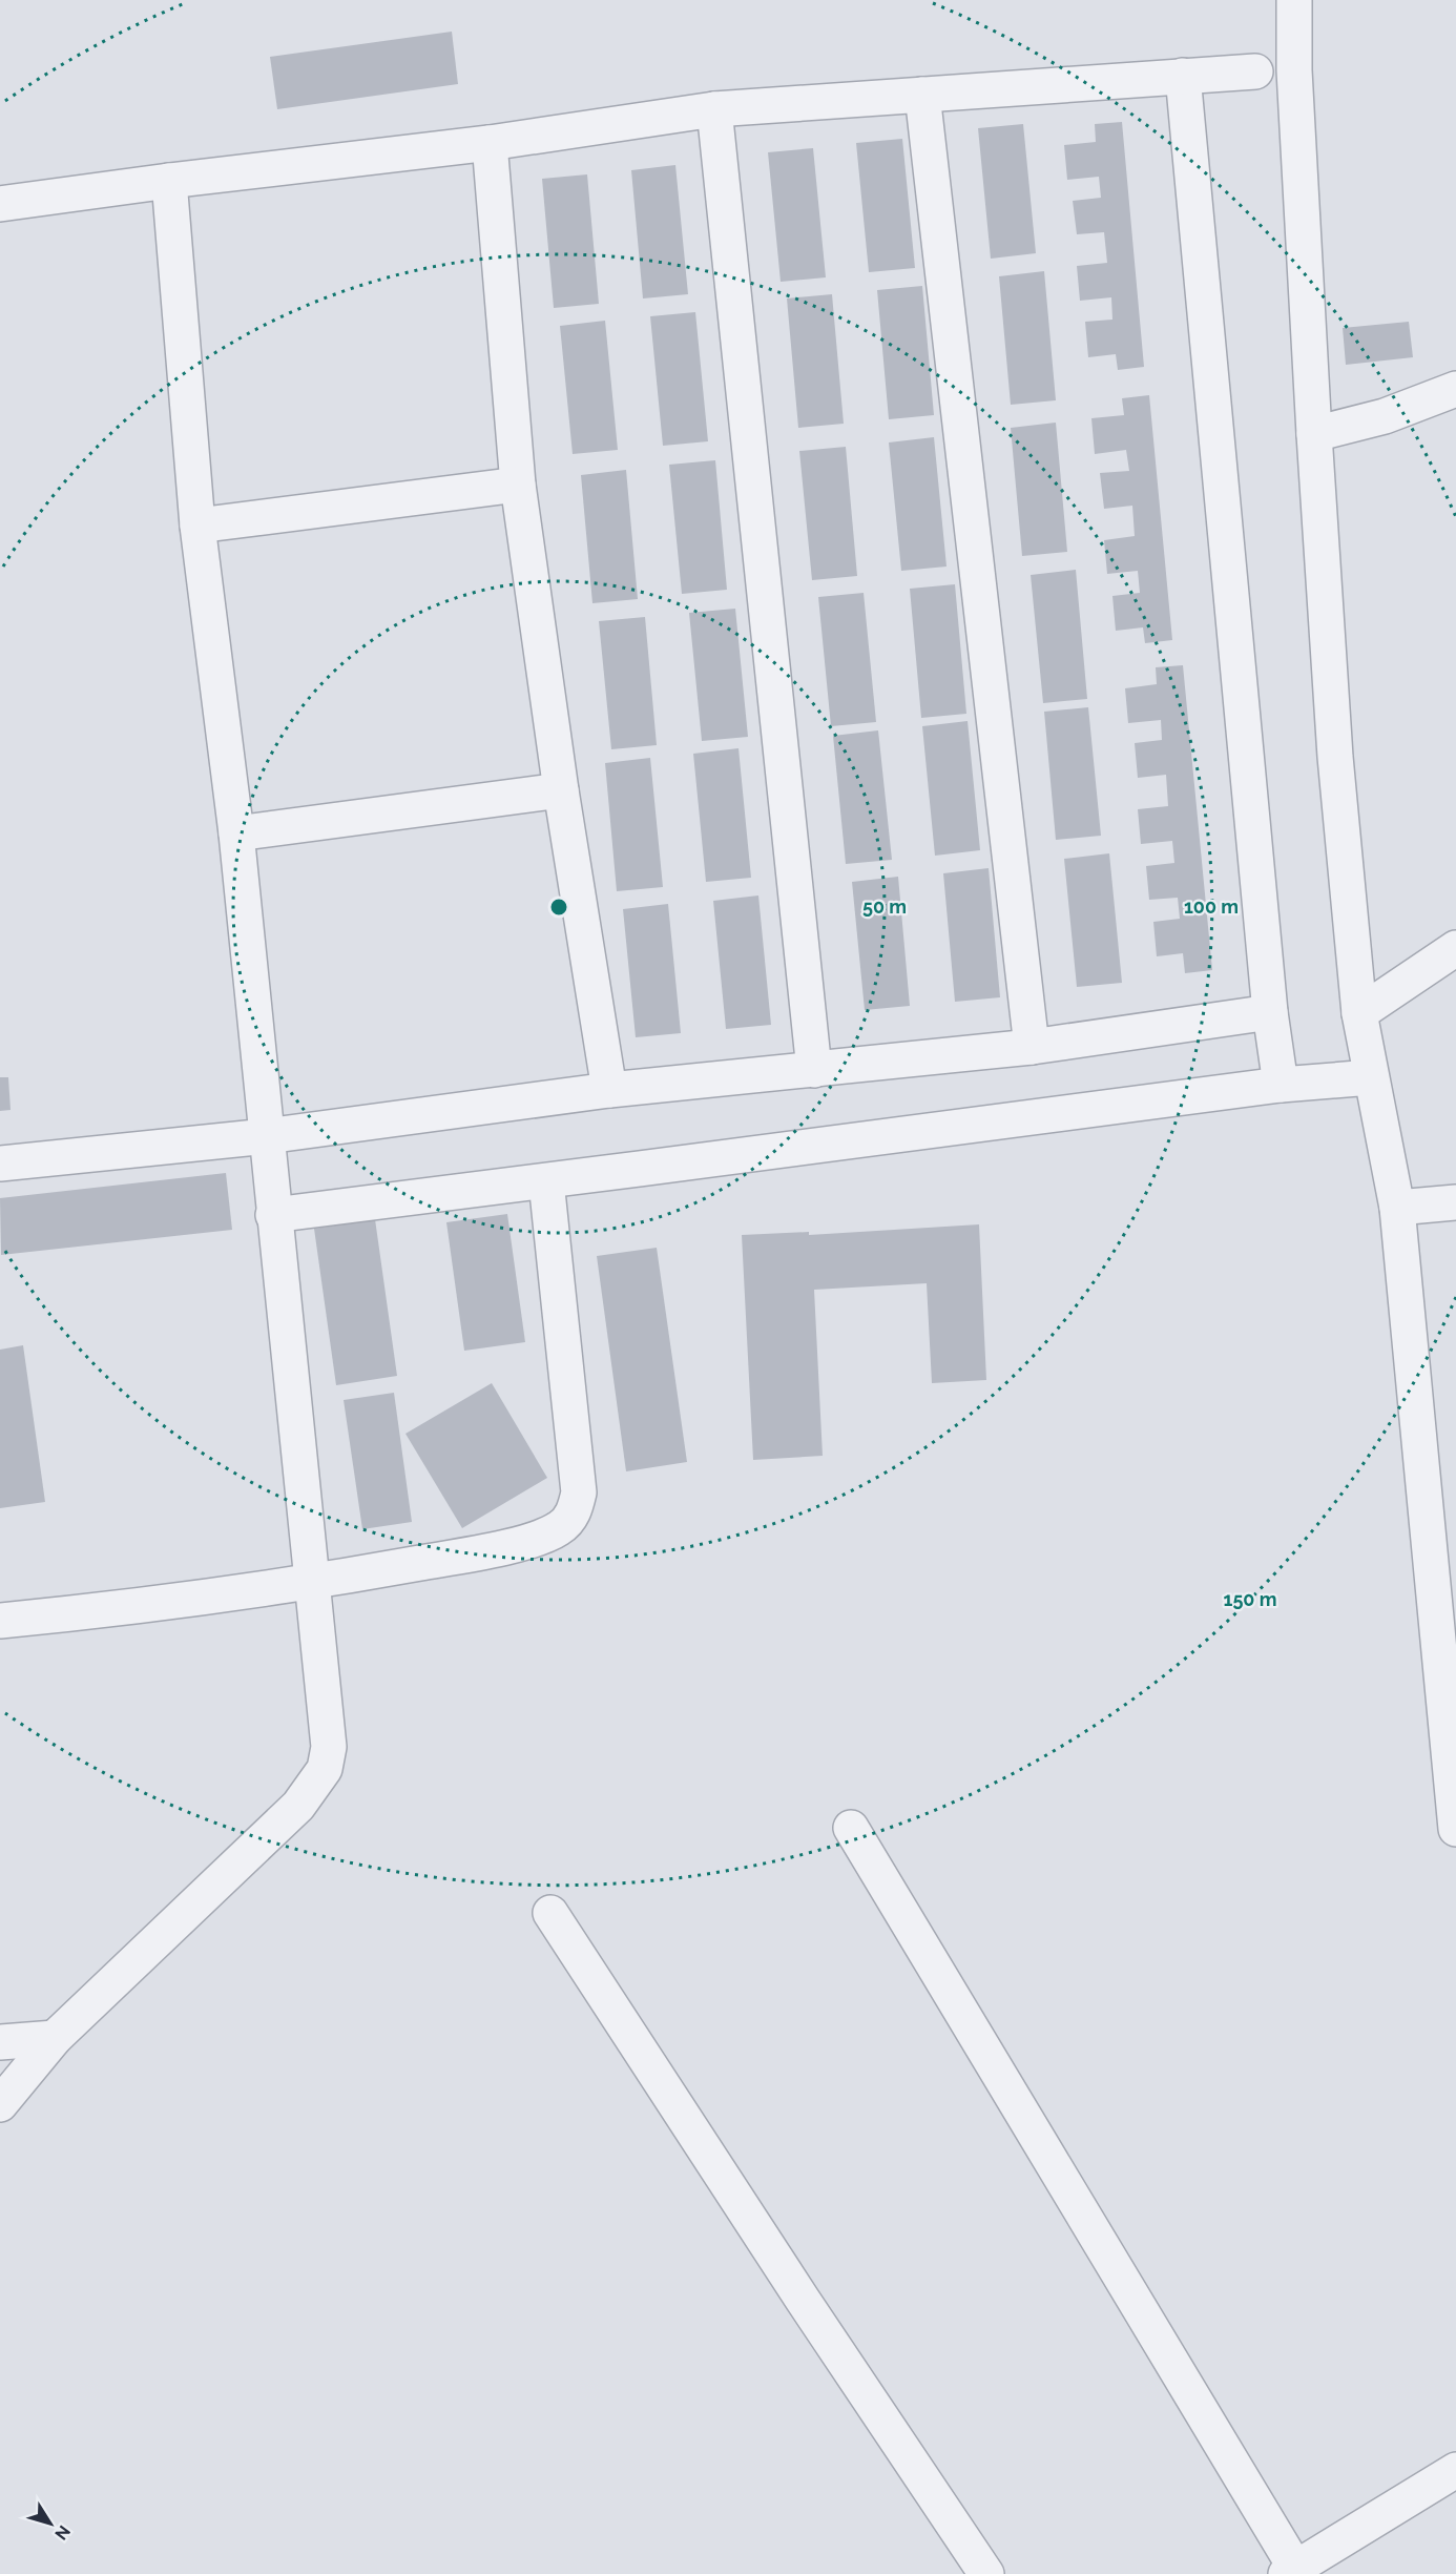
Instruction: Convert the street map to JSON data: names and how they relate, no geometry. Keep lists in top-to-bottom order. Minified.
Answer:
{"north":"bottom right","rings":["50 m","100 m","150 m"]}
